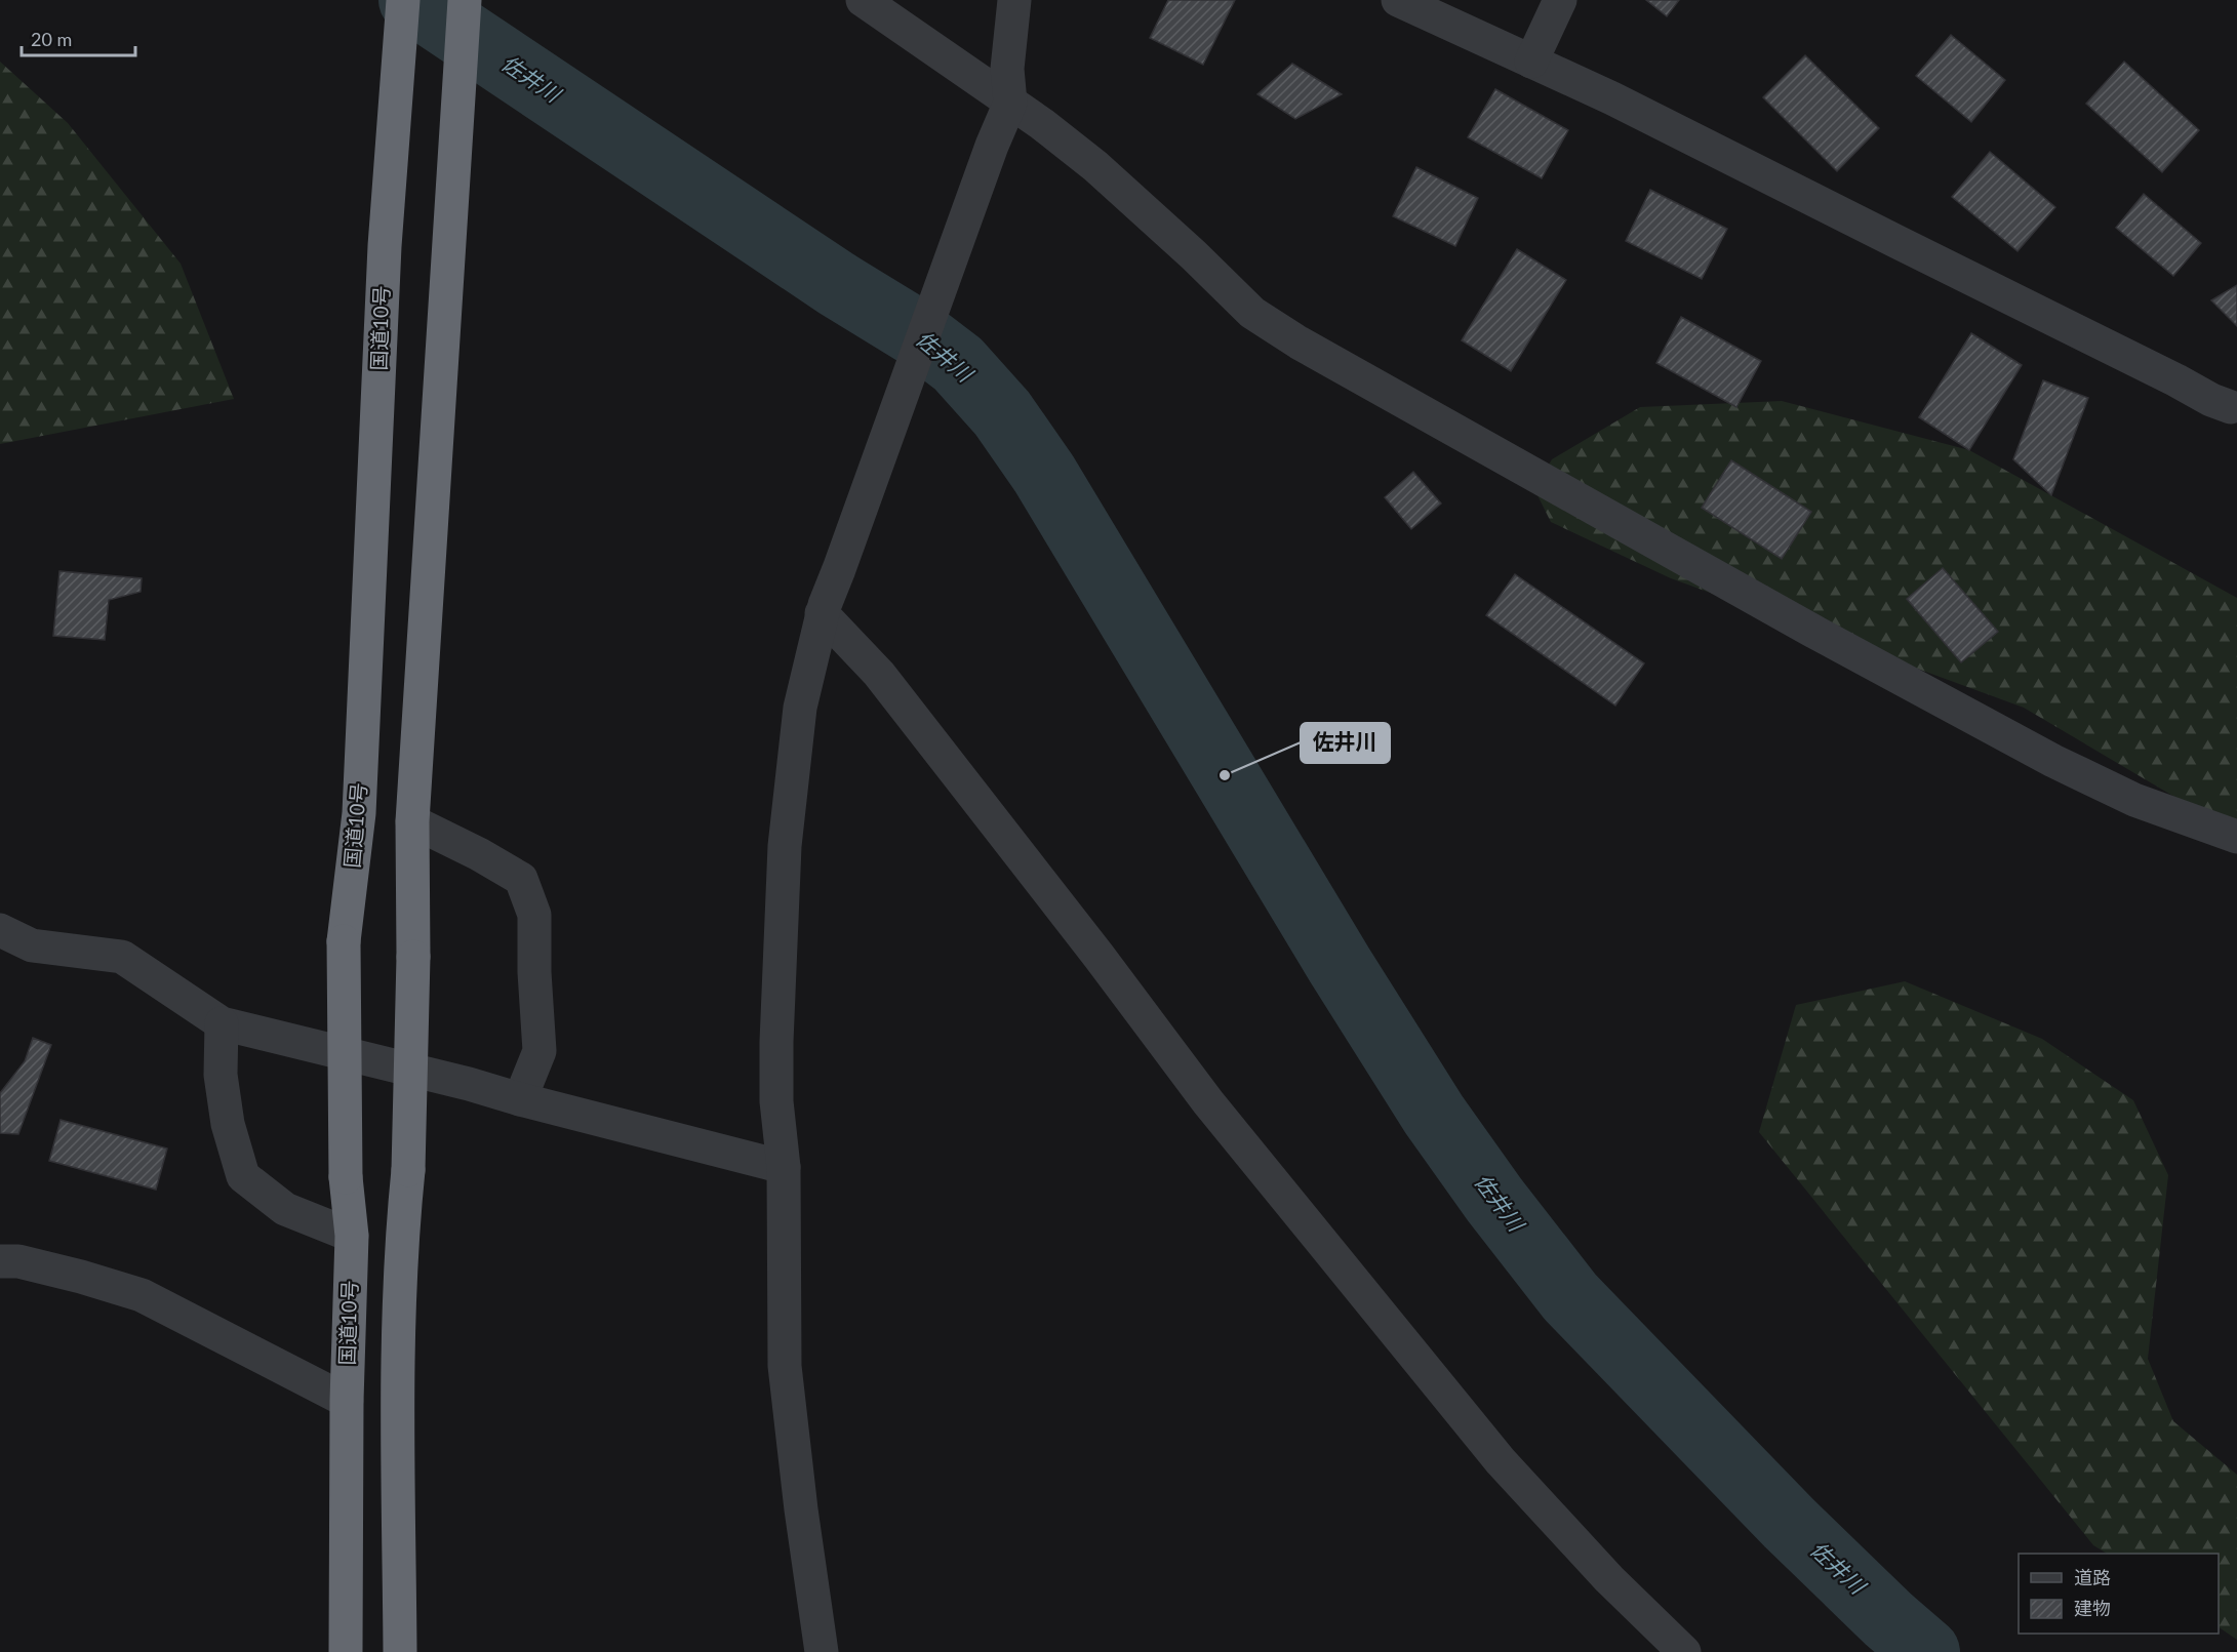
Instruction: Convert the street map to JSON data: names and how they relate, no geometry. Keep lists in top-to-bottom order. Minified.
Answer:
{"streets":{"highway":["国道10号"]},"water":["佐井川"],"places":["佐井川"],"legend":["道路","建物"],"scale_bar":"20 m"}
